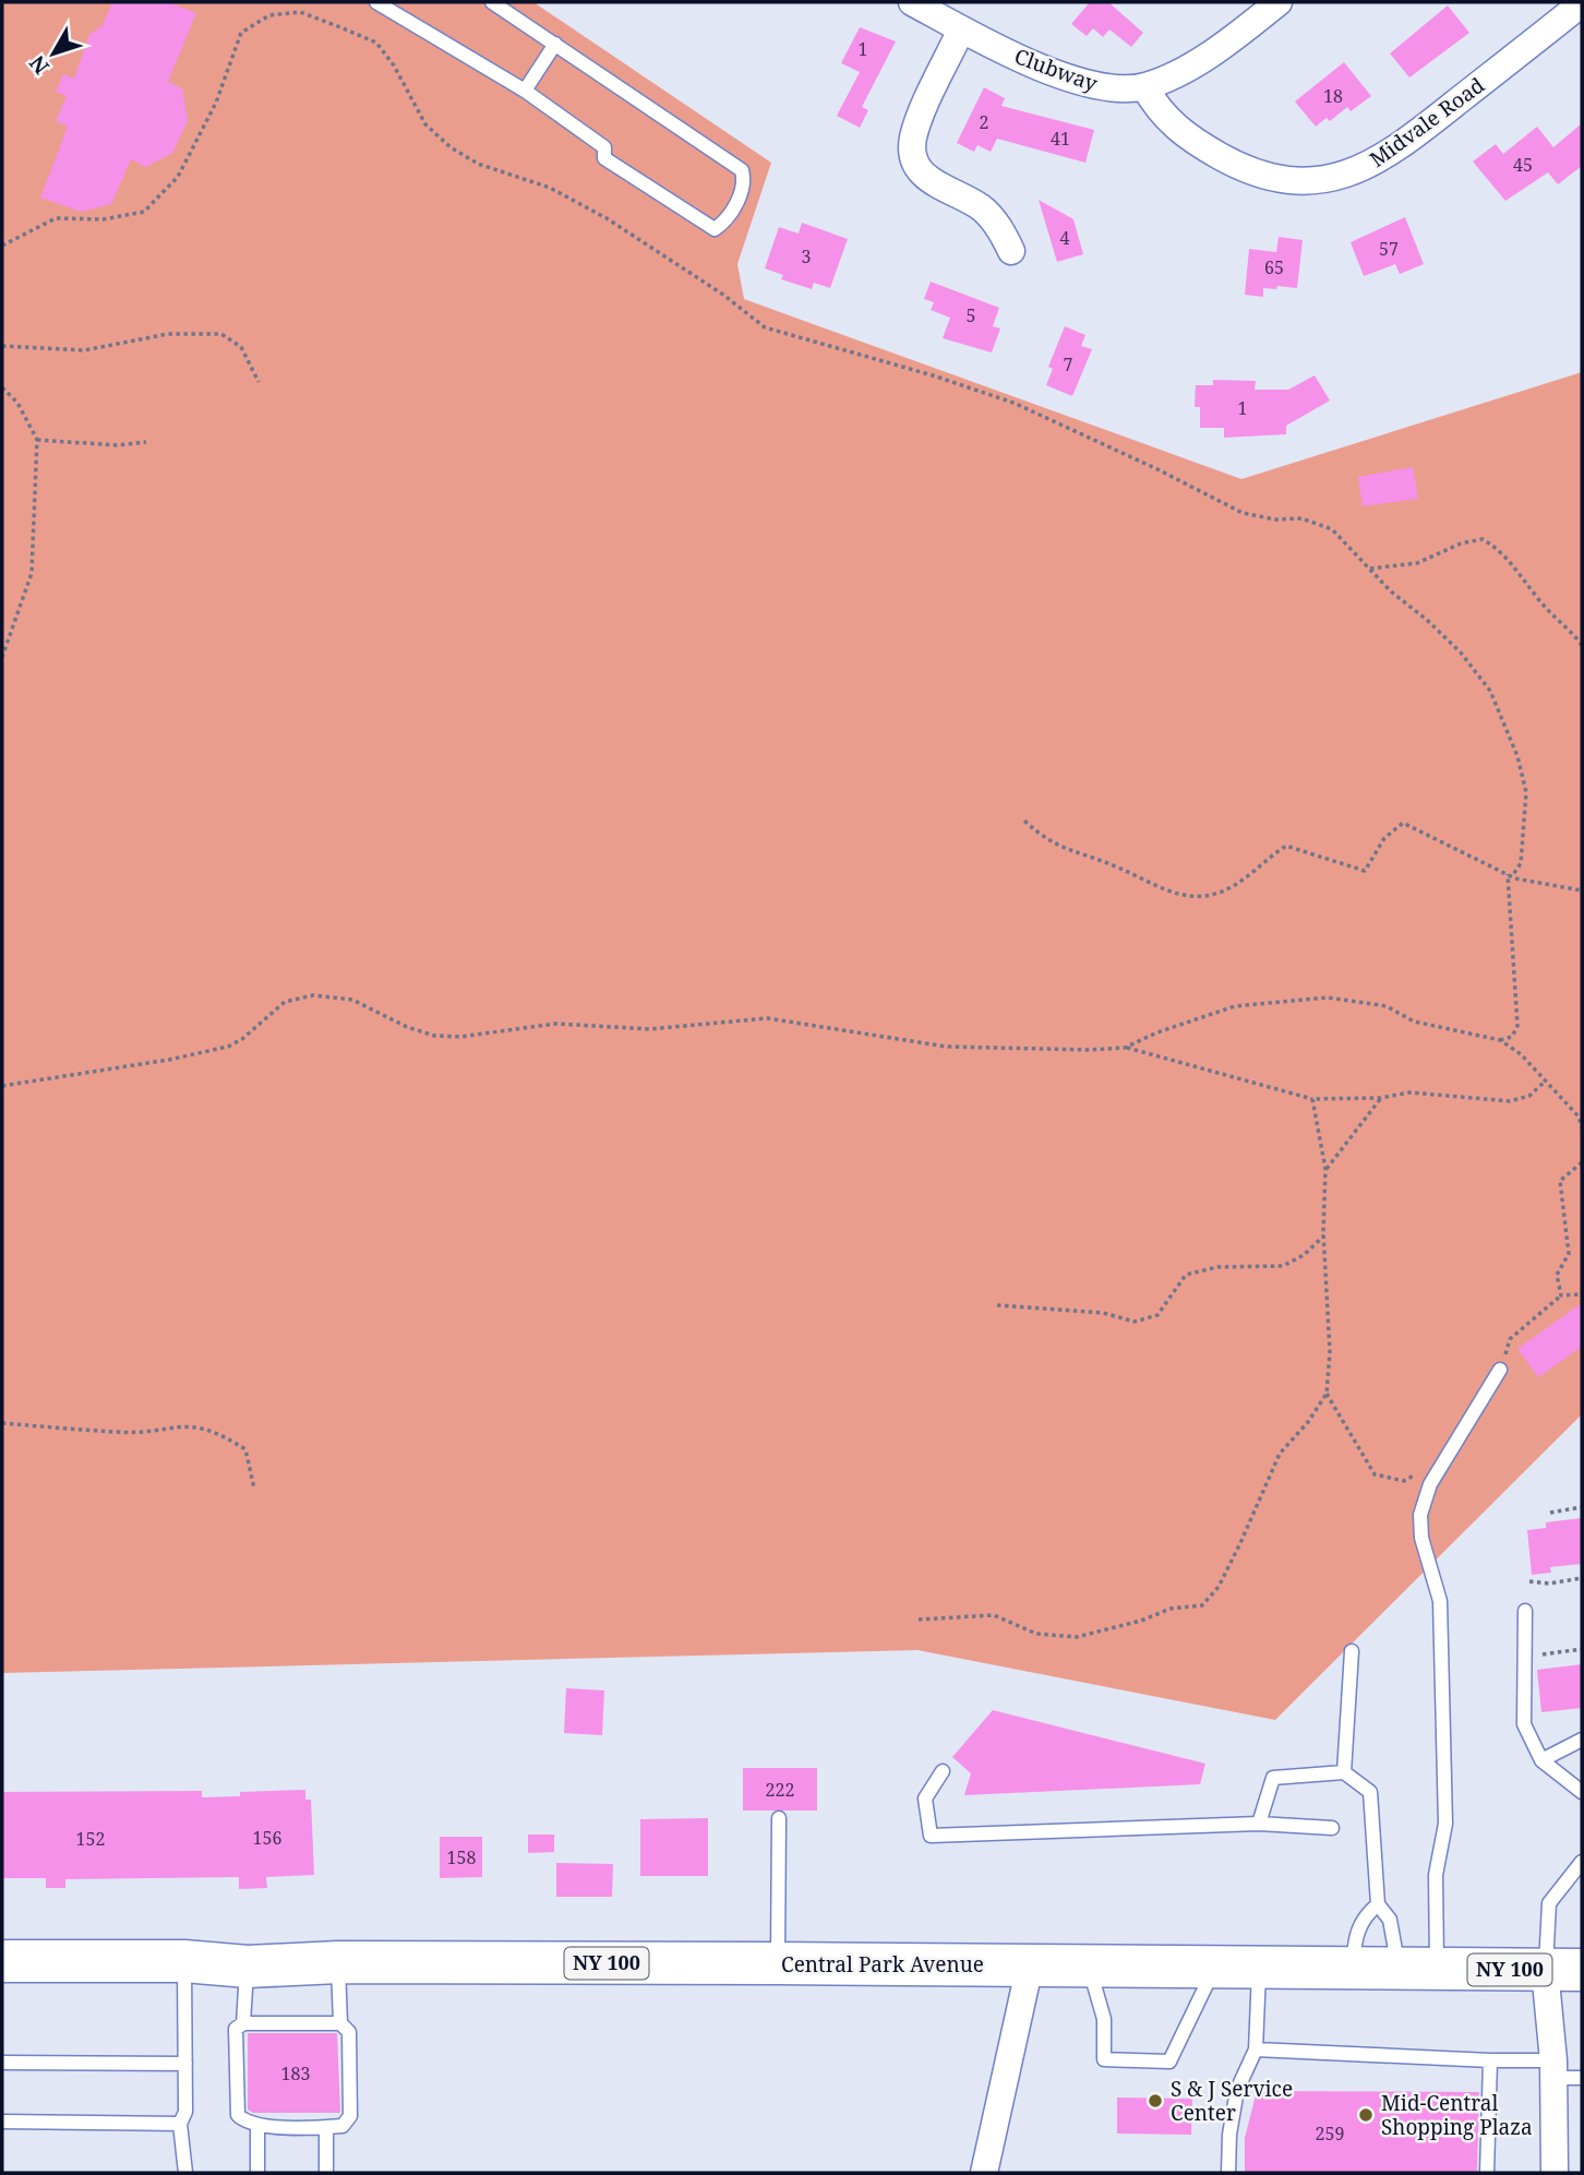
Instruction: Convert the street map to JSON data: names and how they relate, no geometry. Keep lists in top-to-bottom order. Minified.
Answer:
{"streets":{"main road":["NY 100","Central Park Avenue"],"street":["Clubway","Midvale Road"]},"crossings":[["Clubway","Midvale Road"],["NY 100","Central Park Avenue"]],"places":["S & J Service Center","Mid-Central Shopping Plaza"],"house_numbers":["1","18","2","41","45","4","57","3","65","5","7","1","222","156","152","158","183","259"],"north":"bottom left"}
